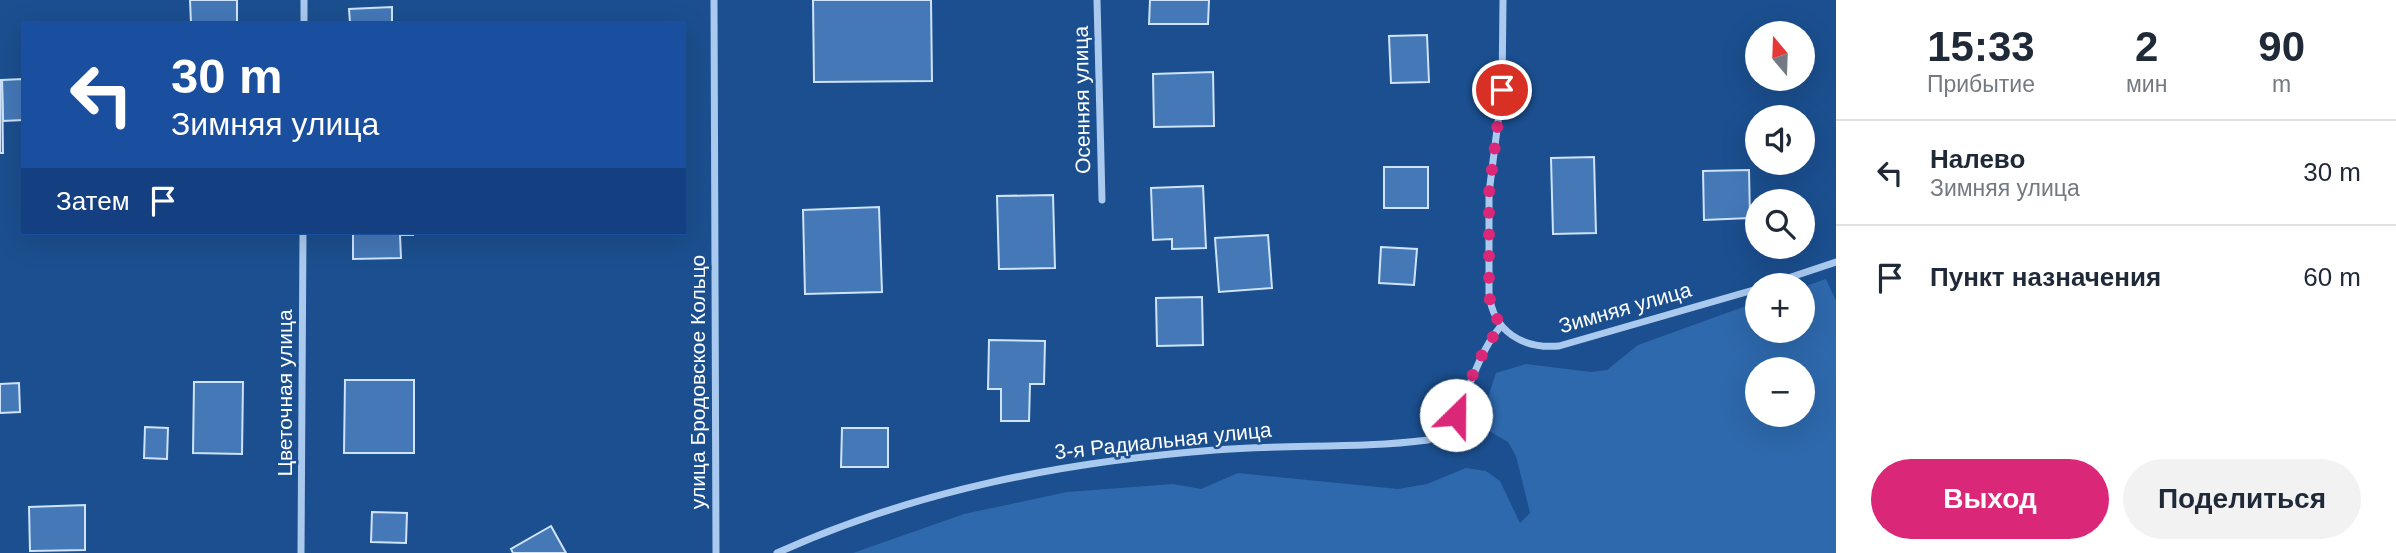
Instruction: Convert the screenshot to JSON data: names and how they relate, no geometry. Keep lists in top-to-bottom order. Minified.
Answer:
{"streets":{"street":["Осенняя улица","Зимняя улица","улица Бродовское Кольцо","Цветочная улица","3-я Радиальная улица"]},"crossings":[["Зимняя улица","3-я Радиальная улица"]],"north":"top","page":{"eta":["15:33","Прибытие","2","мин","90","m"],"map_buttons":["+","−"],"turn":["30 m","Зимняя улица"],"list":[{"name":"Налево","note":"Зимняя улица","value":"30 m"},{"name":"Пункт назначения","value":"60 m"}],"then":"Затем","buttons":["Выход","Поделиться"]}}
